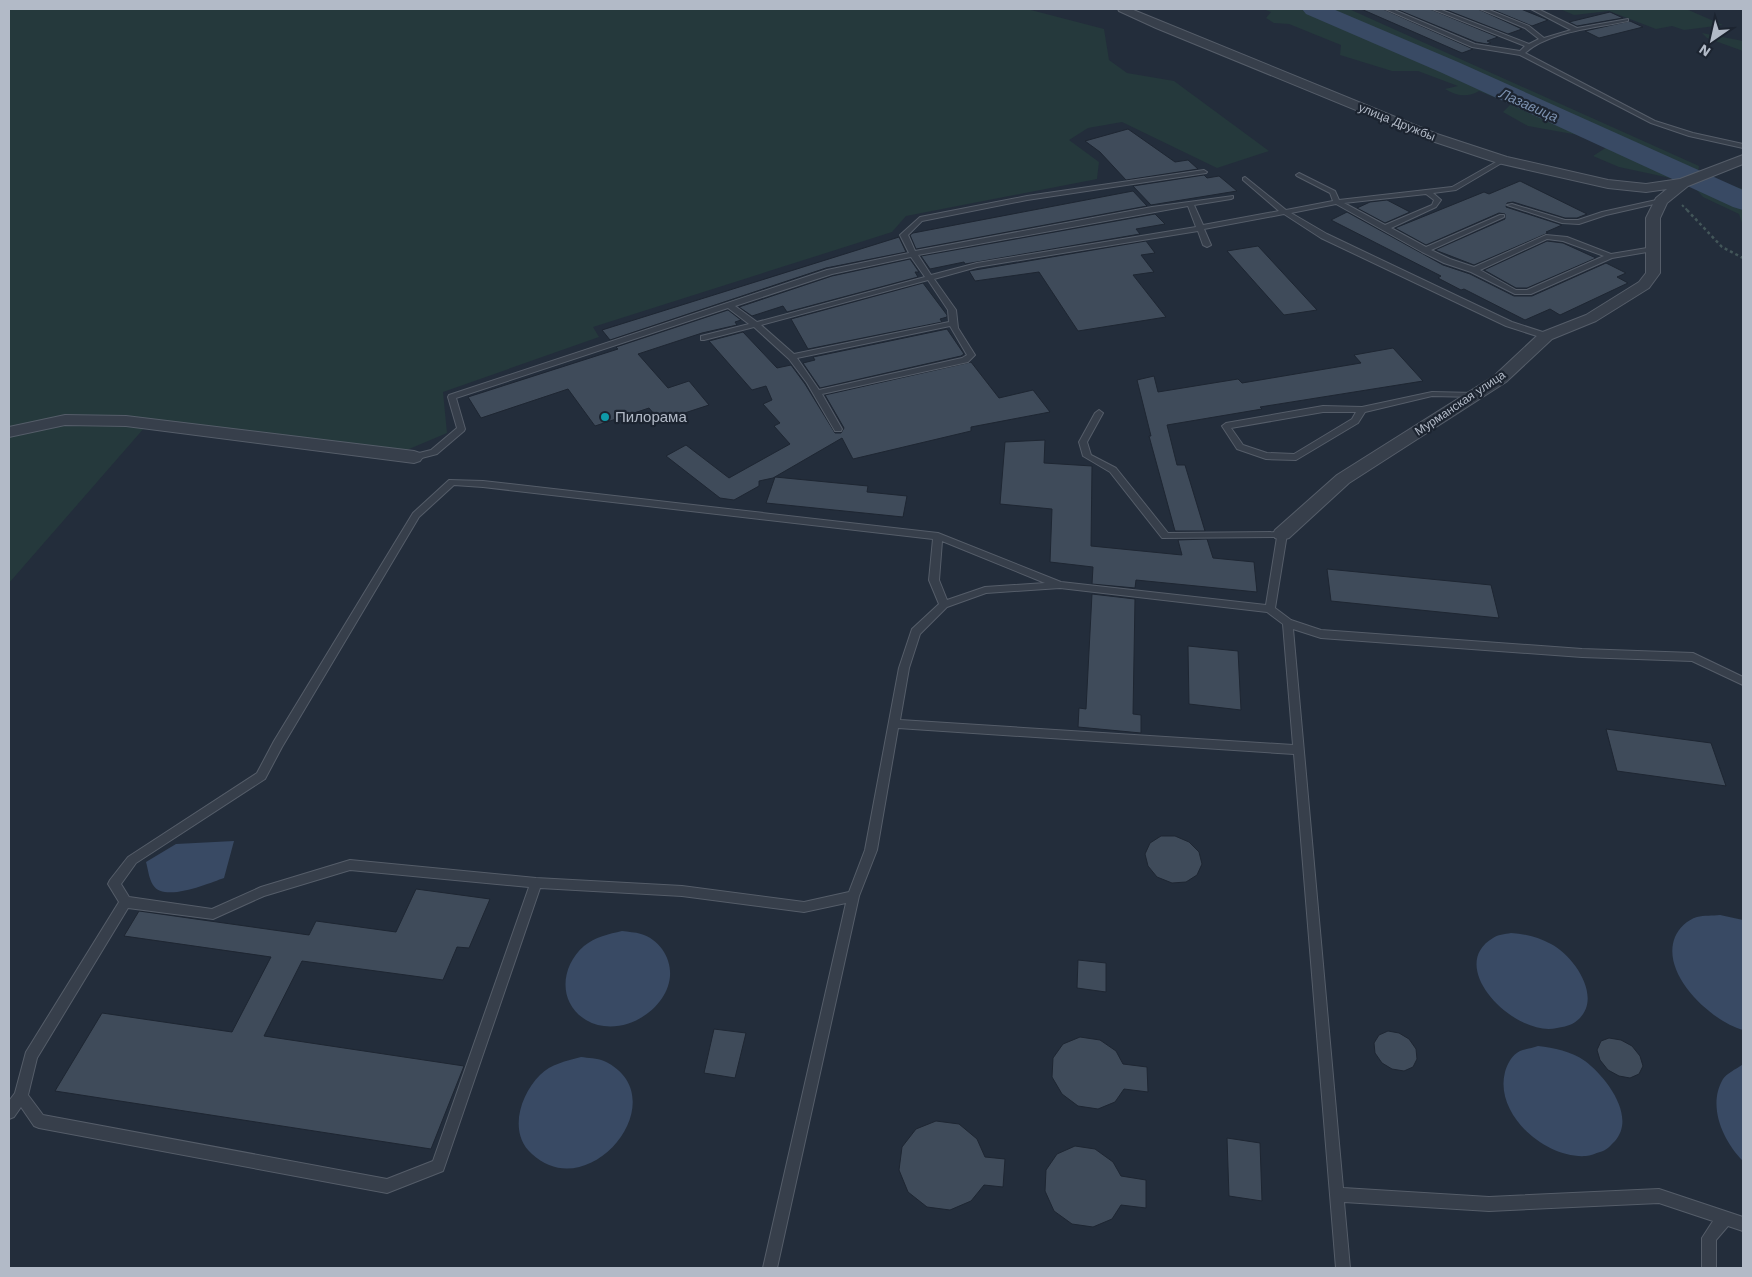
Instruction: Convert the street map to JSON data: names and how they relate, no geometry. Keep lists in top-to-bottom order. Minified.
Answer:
{"streets":{"street":["улица Дружбы","Мурманская улица"]},"water":["Лазавица"],"places":["Пилорама"],"north":"bottom left"}
